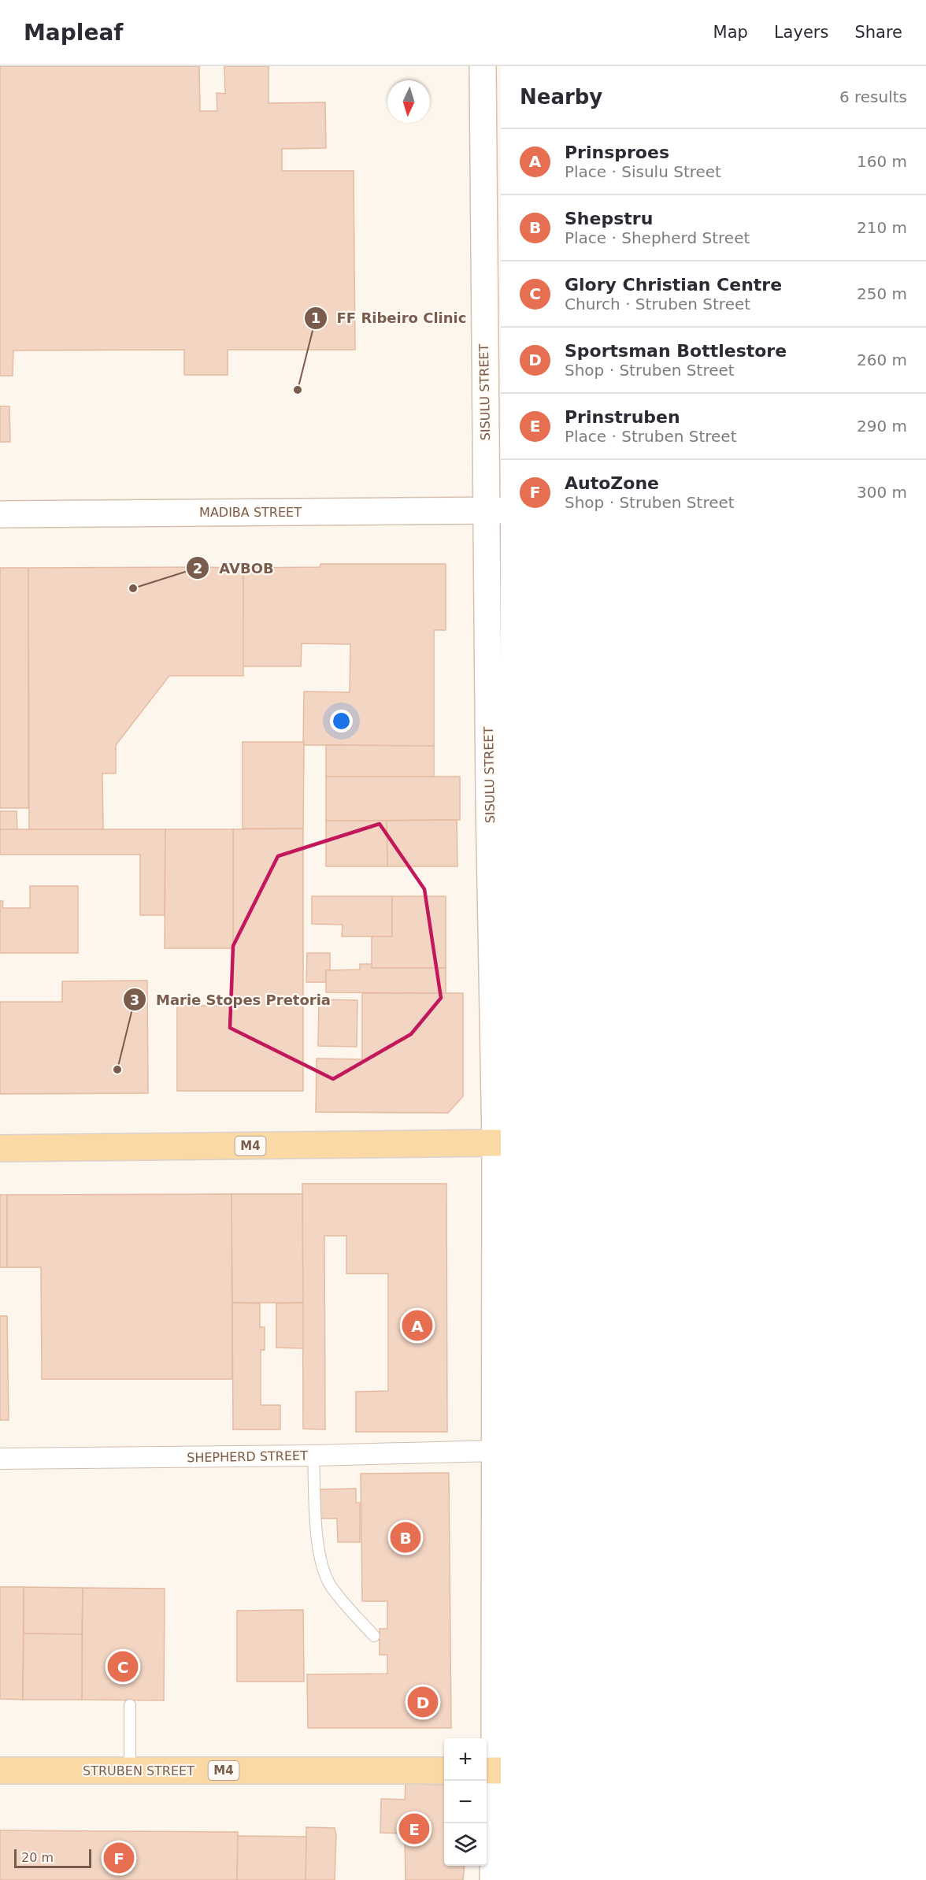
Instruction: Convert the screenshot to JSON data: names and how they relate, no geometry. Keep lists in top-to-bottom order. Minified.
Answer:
{"streets":{"main road":["M4","STRUBEN STREET"],"street":["SISULU STREET","MADIBA STREET","SHEPHERD STREET"]},"crossings":[["SISULU STREET","MADIBA STREET"],["SISULU STREET","M4"],["SISULU STREET","SHEPHERD STREET"]],"places":["FF Ribeiro Clinic","AVBOB","Marie Stopes Pretoria"],"scale_bar":"20 m","north":"bottom","page":{"header":"Mapleaf","nav":["Map","Layers","Share"],"heading":["Nearby","6 results"],"list":[{"mark":"A","name":"Prinsproes","note":"Place · Sisulu Street","value":"160 m"},{"mark":"B","name":"Shepstru","note":"Place · Shepherd Street","value":"210 m"},{"mark":"C","name":"Glory Christian Centre","note":"Church · Struben Street","value":"250 m"},{"mark":"D","name":"Sportsman Bottlestore","note":"Shop · Struben Street","value":"260 m"},{"mark":"E","name":"Prinstruben","note":"Place · Struben Street","value":"290 m"},{"mark":"F","name":"AutoZone","note":"Shop · Struben Street","value":"300 m"}],"pins":["A","B","C","D","E","F"],"map_buttons":["+","−"],"scale":"20 m"}}
